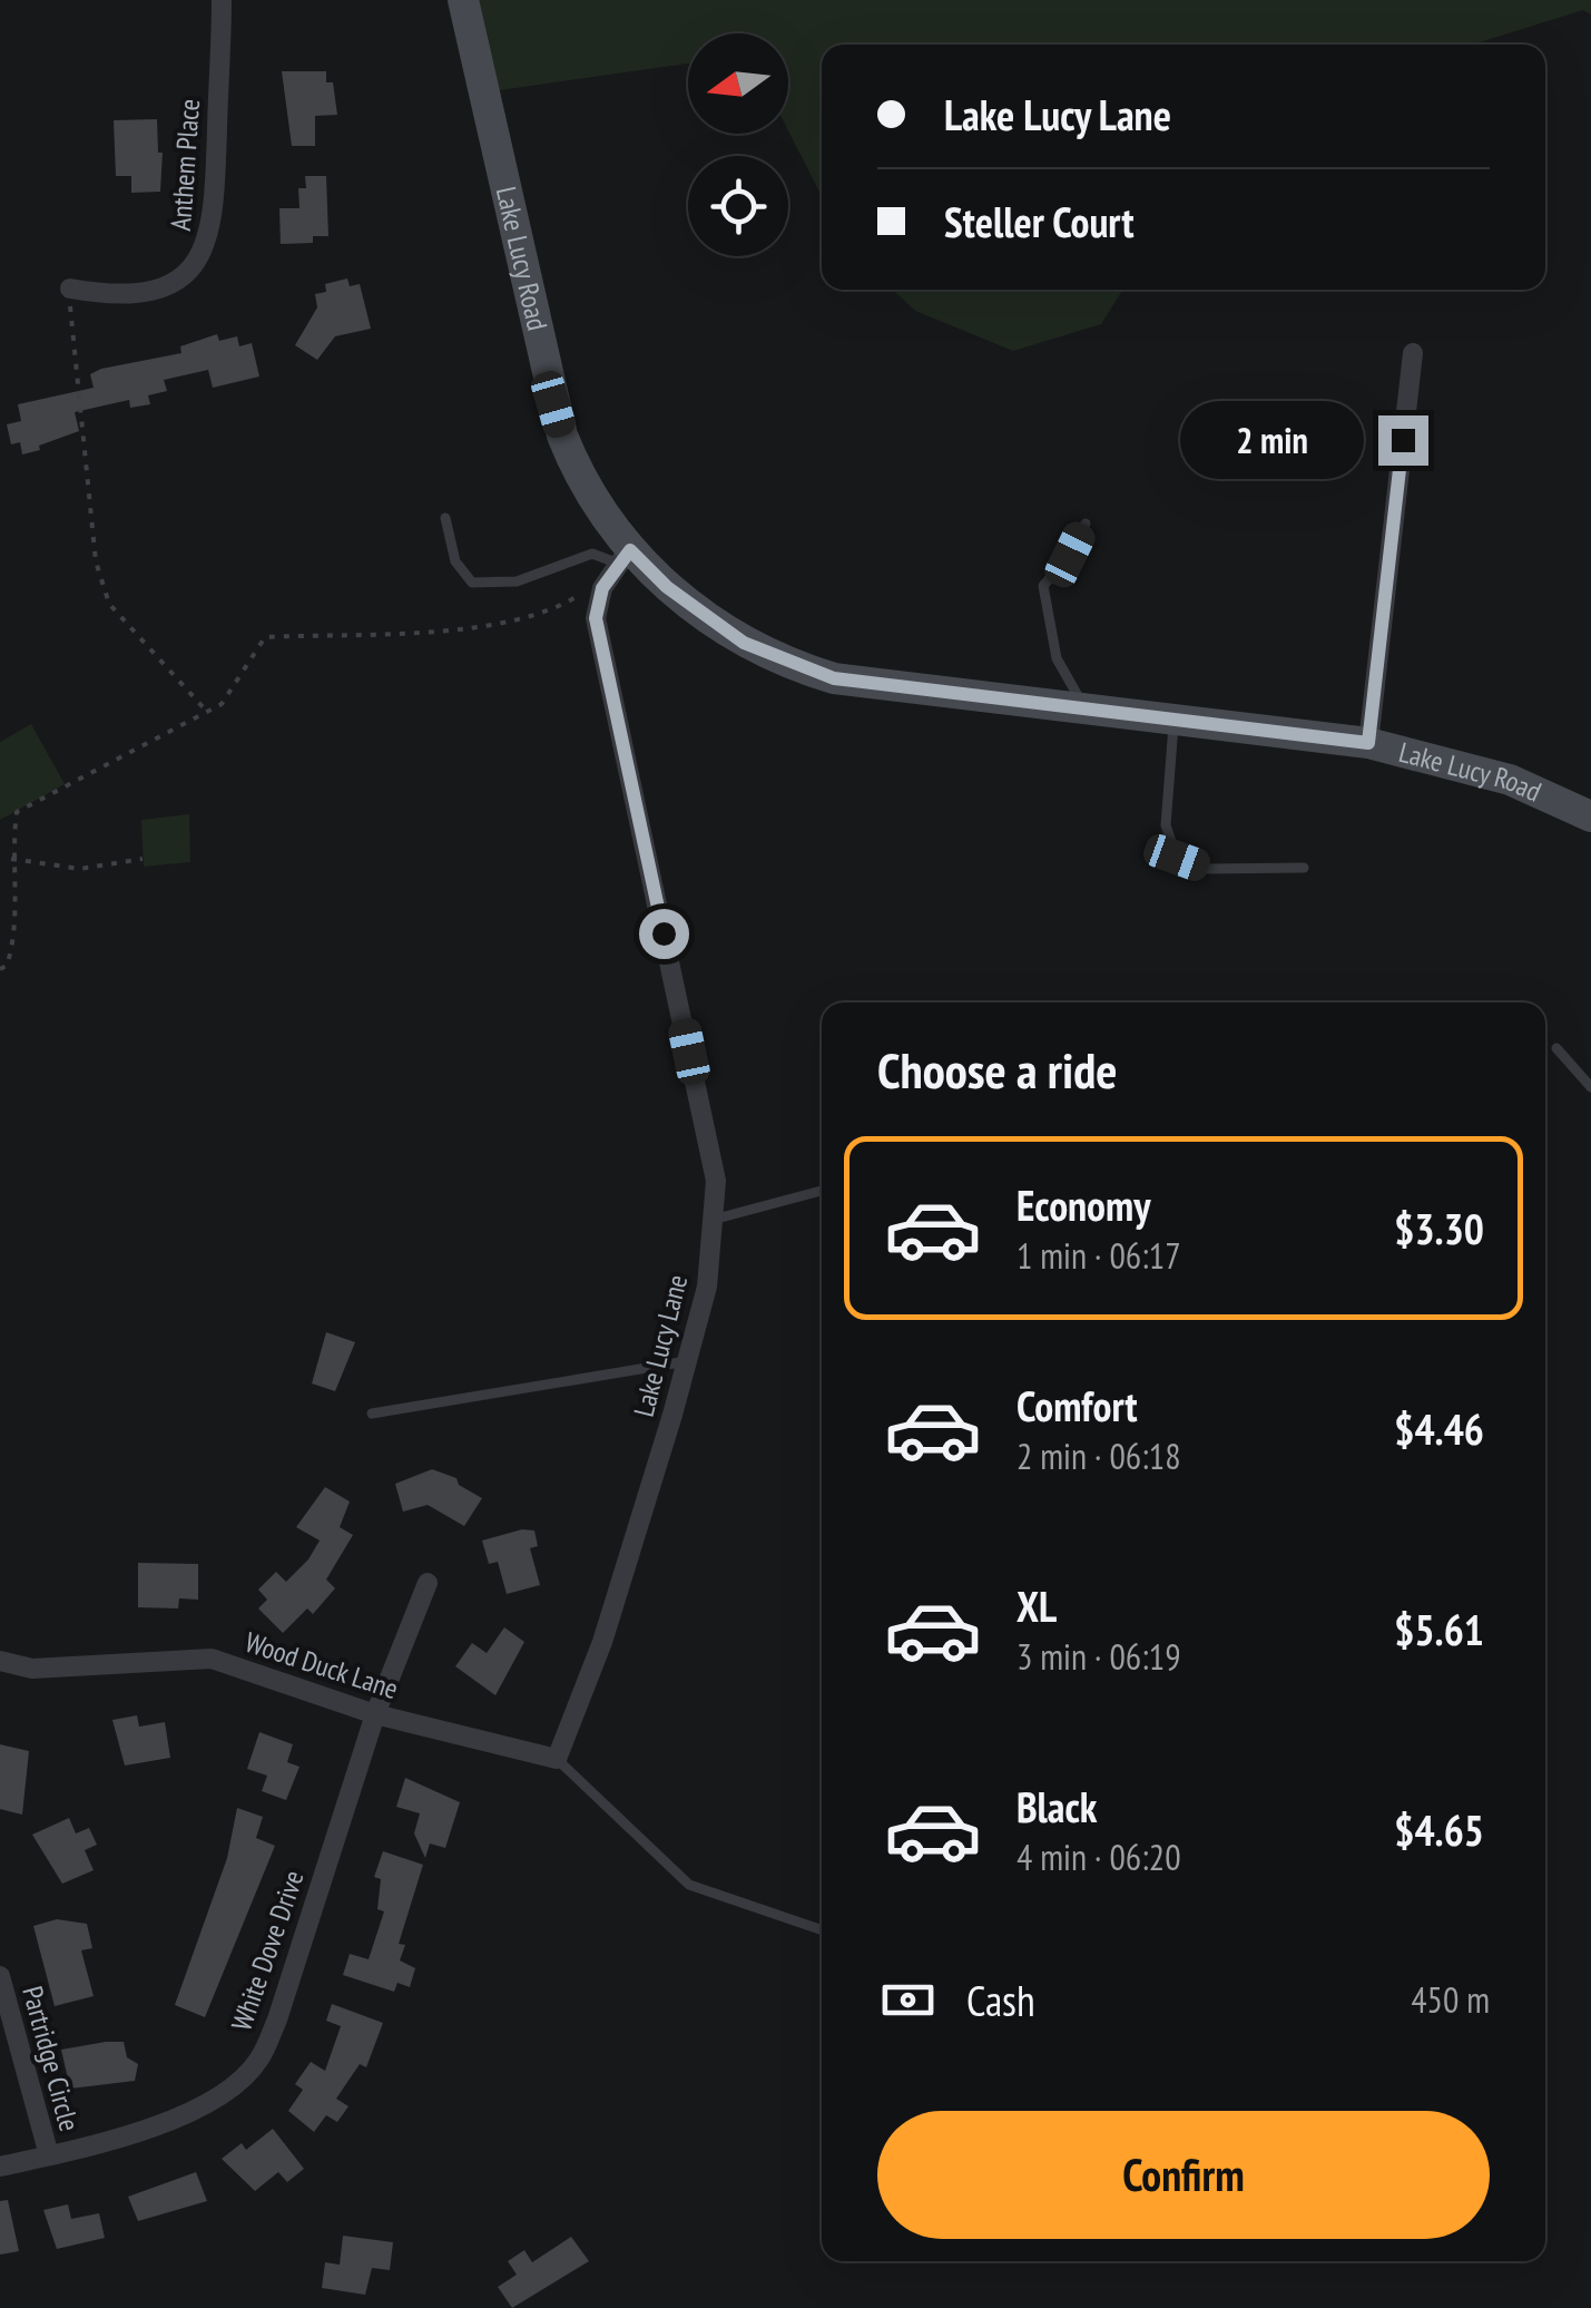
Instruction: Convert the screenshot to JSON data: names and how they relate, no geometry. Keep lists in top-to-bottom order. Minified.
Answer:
{"streets":{"street":["Anthem Place","Lake Lucy Road","Lake Lucy Lane","Wood Duck Lane","White Dove Drive","Partridge Circle"]},"crossings":[["Lake Lucy Road","Lake Lucy Lane"],["Lake Lucy Lane","Wood Duck Lane"],["Wood Duck Lane","White Dove Drive"],["White Dove Drive","Partridge Circle"]],"north":"left","page":{"banner":["Lake Lucy Lane","Steller Court"],"bubble":"2 min","heading":"Choose a ride","list":[{"name":"Economy","note":"1 min · 06:17","value":"$3.30"},{"name":"Comfort","note":"2 min · 06:18","value":"$4.46"},{"name":"XL","note":"3 min · 06:19","value":"$5.61"},{"name":"Black","note":"4 min · 06:20","value":"$4.65"}],"pay":["Cash","450 m"],"buttons":"Confirm"}}
